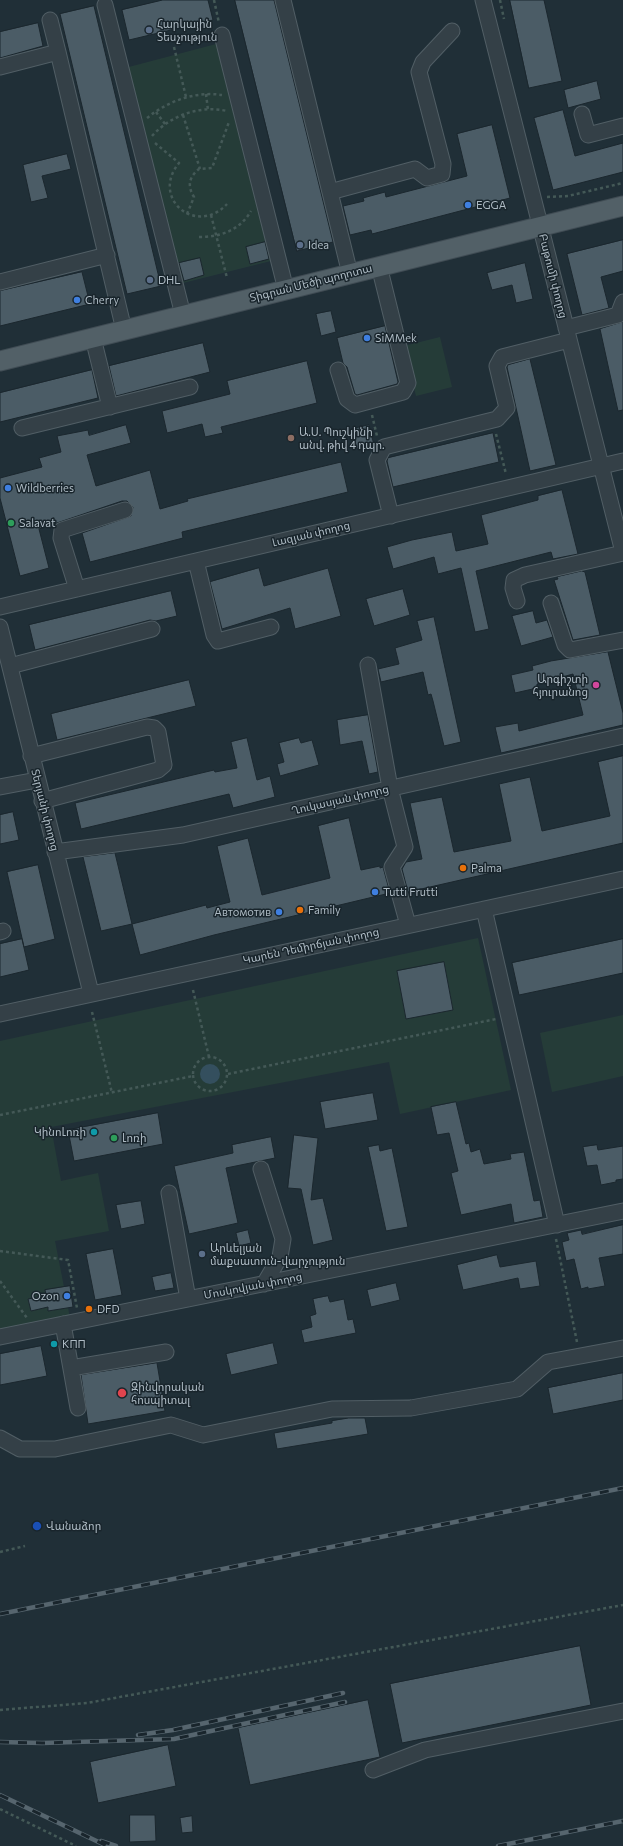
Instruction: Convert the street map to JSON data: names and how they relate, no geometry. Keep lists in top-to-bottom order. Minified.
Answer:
{"streets":{"main road":["Տիգրան Մեծի պողոտա"],"street":["Բաթումի փողոց","Լազյան փողոց","Ղուկասյան փողոց","Տերյանի փողոց","Կարեն Դեմիրճյան փողոց","Մոսկովյան փողոց"]},"crossings":[["Բաթումի փողոց","Տիգրան Մեծի պողոտա"],["Բաթումի փողոց","Լազյան փողոց"],["Ղուկասյան փողոց","Տերյանի փողոց"],["Տերյանի փողոց","Կարեն Դեմիրճյան փողոց"]],"places":["Հարկային Տեսչություն","EGGA","Idea","DHL","Cherry","SiMMek","Ա.Ս. Պուշկինի անվ. թիվ 4 դպր.","Wildberries","Salavat","Արգիշտի հյուրանոց","Palma","Tutti Frutti","Family","Автомотив","ԿինոԼոռի","Լոռի","Արևելյան մաքսատուն-վարչություն","Ozon","DFD","КПП","Զինվորական հոսպիտալ","Վանաձոր"]}
